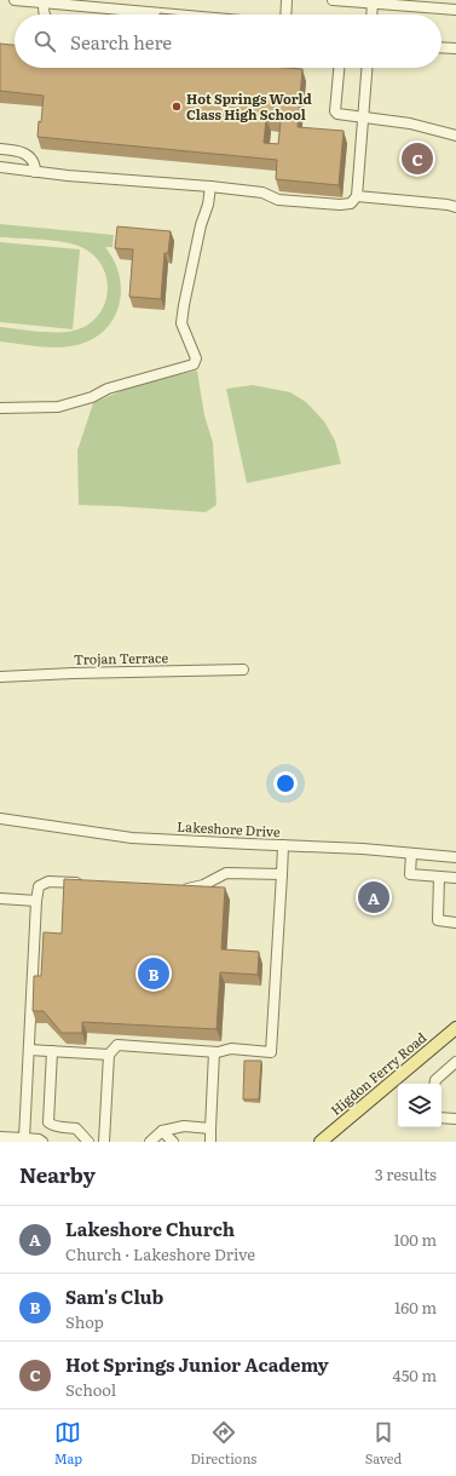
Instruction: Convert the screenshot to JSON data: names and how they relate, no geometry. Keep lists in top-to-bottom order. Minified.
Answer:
{"streets":{"main road":["Higdon Ferry Road"],"street":["Trojan Terrace","Lakeshore Drive"]},"places":["Hot Springs World Class High School"],"page":{"search":"Search here","pins":["C","A","B"],"heading":["Nearby","3 results"],"list":[{"mark":"A","name":"Lakeshore Church","note":"Church · Lakeshore Drive","value":"100 m"},{"mark":"B","name":"Sam's Club","note":"Shop","value":"160 m"},{"mark":"C","name":"Hot Springs Junior Academy","note":"School","value":"450 m"}],"nav":["Map","Directions","Saved"]}}
